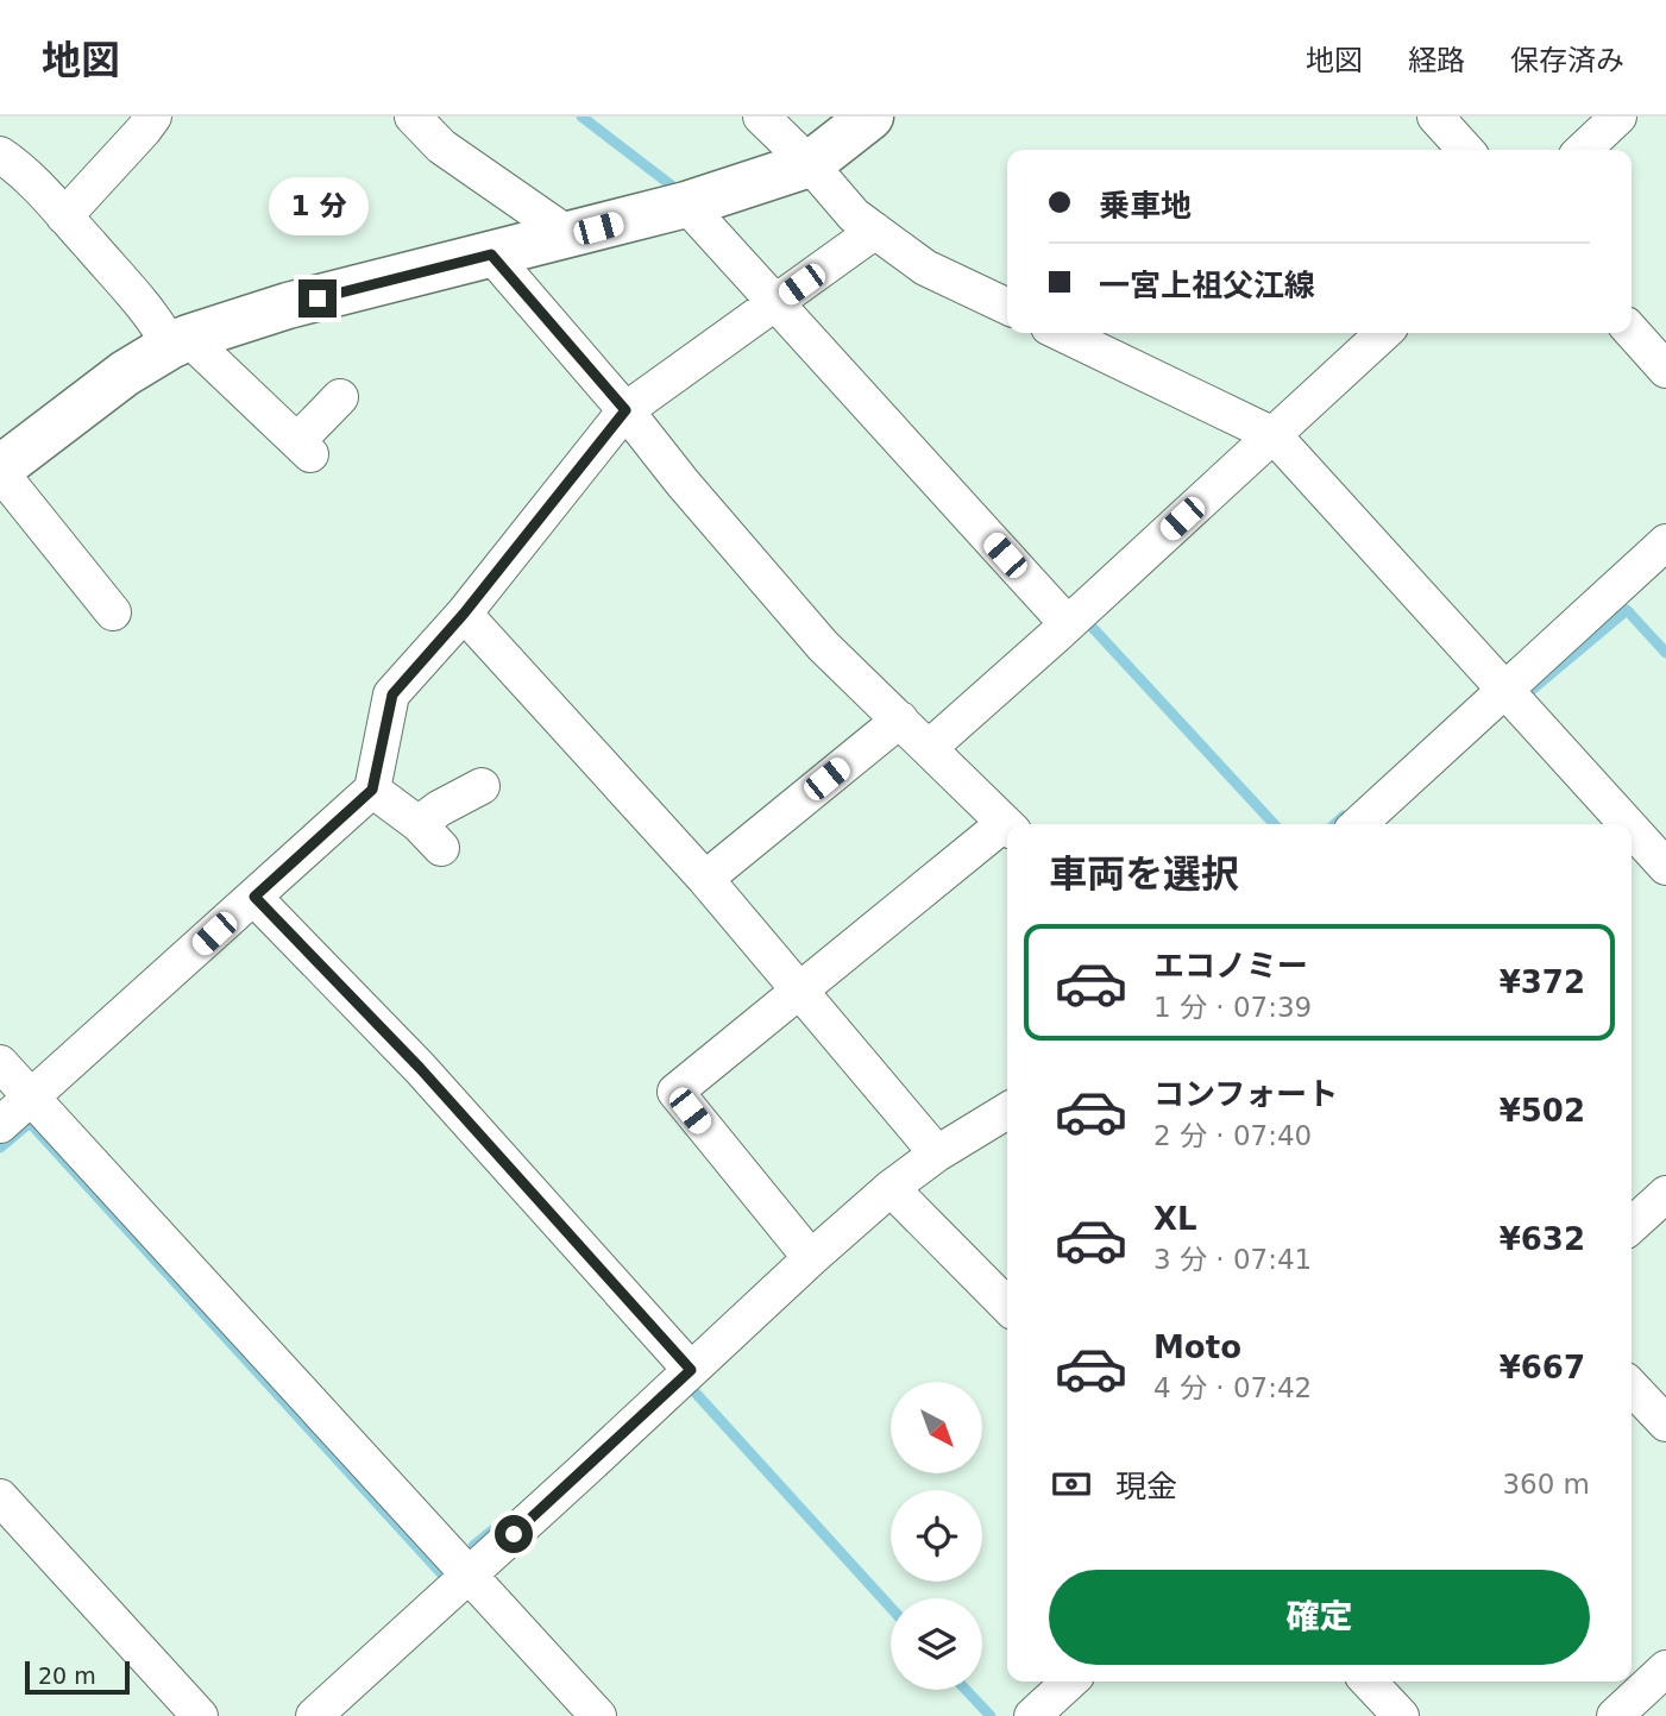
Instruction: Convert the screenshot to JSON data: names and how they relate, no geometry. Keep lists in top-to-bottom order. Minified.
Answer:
{"scale_bar":"20 m","north":"bottom right","page":{"header":"地図","nav":["地図","経路","保存済み"],"banner":["乗車地","一宮上祖父江線"],"bubble":"1 分","heading":"車両を選択","list":[{"name":"エコノミー","note":"1 分 · 07:39","value":"¥372"},{"name":"コンフォート","note":"2 分 · 07:40","value":"¥502"},{"name":"XL","note":"3 分 · 07:41","value":"¥632"},{"name":"Moto","note":"4 分 · 07:42","value":"¥667"}],"pay":["現金","360 m"],"buttons":"確定","scale":"20 m"}}
